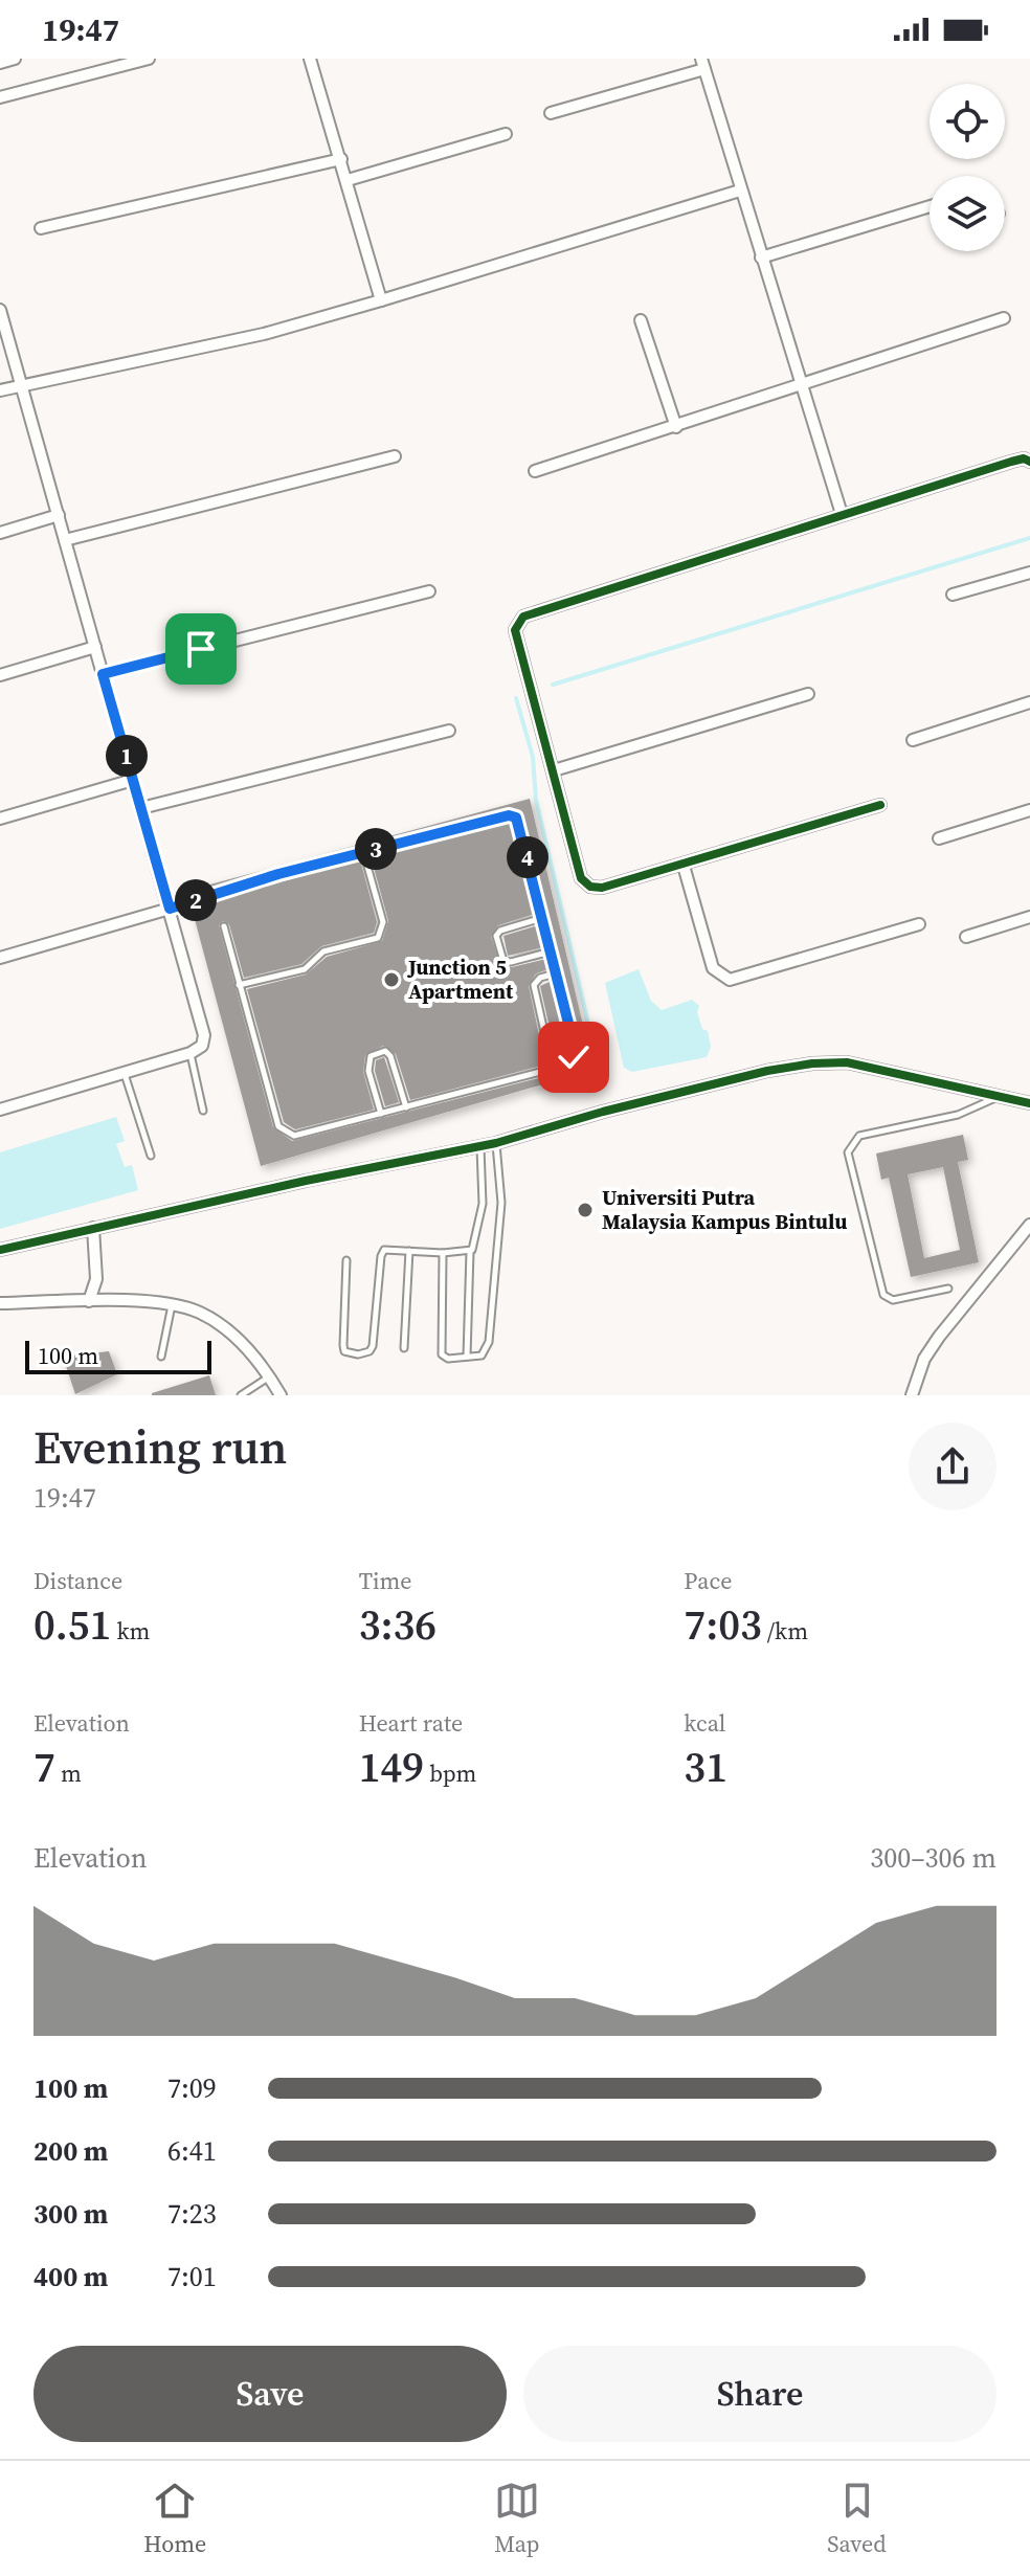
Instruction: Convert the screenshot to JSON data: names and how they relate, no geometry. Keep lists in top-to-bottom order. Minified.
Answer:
{"places":["Junction 5 Apartment","Universiti Putra Malaysia Kampus Bintulu"],"scale_bar":"100 m","page":{"status":"19:47","pins":["1","3","4","2"],"scale":"100 m","heading":["Evening run","19:47"],"stats":[["Distance","0.51 km"],["Time","3:36"],["Pace","7:03 /km"],["Elevation","7 m"],["Heart rate","149 bpm"],["kcal","31"]],"chart":["Elevation","300–306 m"],"list":[{"name":"100 m","note":"7:09"},{"name":"200 m","note":"6:41"},{"name":"300 m","note":"7:23"},{"name":"400 m","note":"7:01"}],"buttons":["Save","Share"],"tabs":["Home","Map","Saved"]}}
